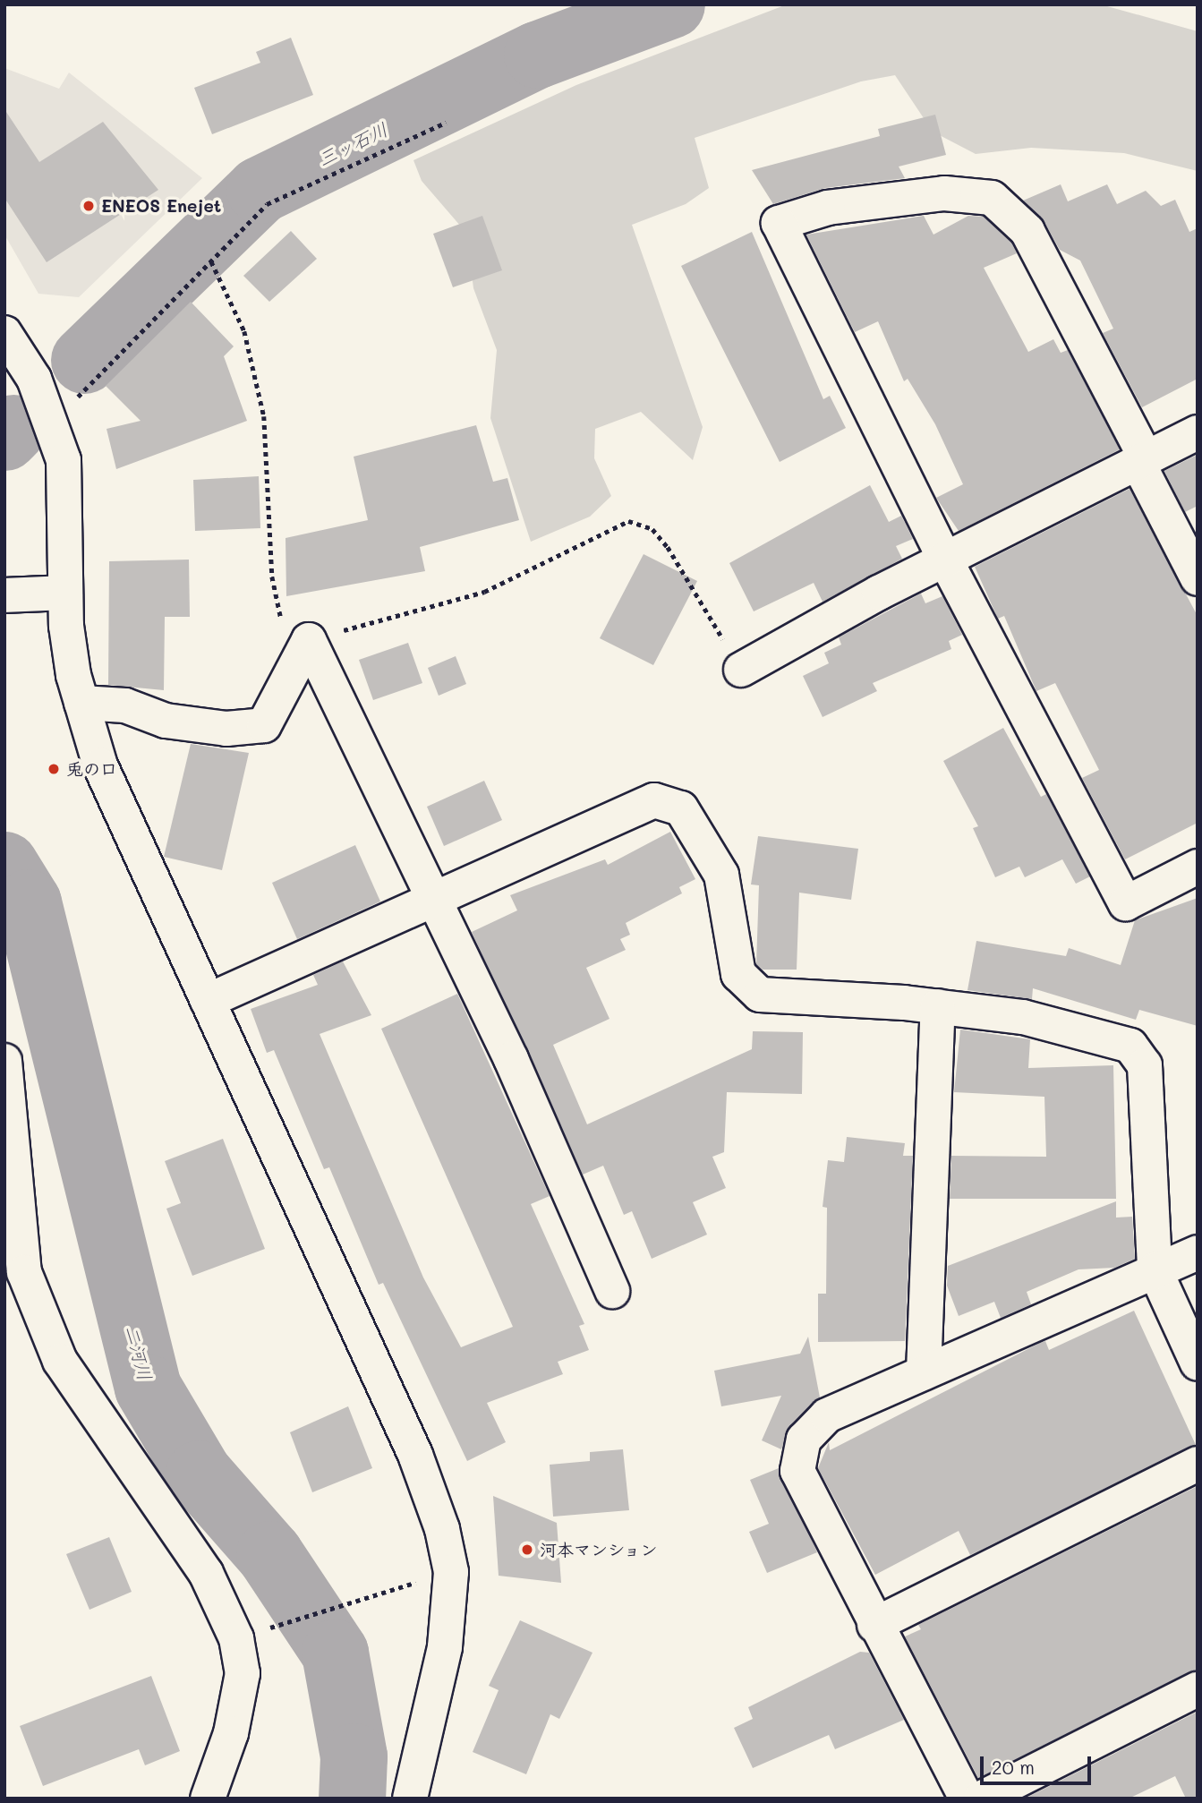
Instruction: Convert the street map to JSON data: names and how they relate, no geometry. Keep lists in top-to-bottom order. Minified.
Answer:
{"water":["三ッ石川","二河川"],"places":["ENEOS Enejet","兎の口","河本マンション"],"scale_bar":"20 m"}
